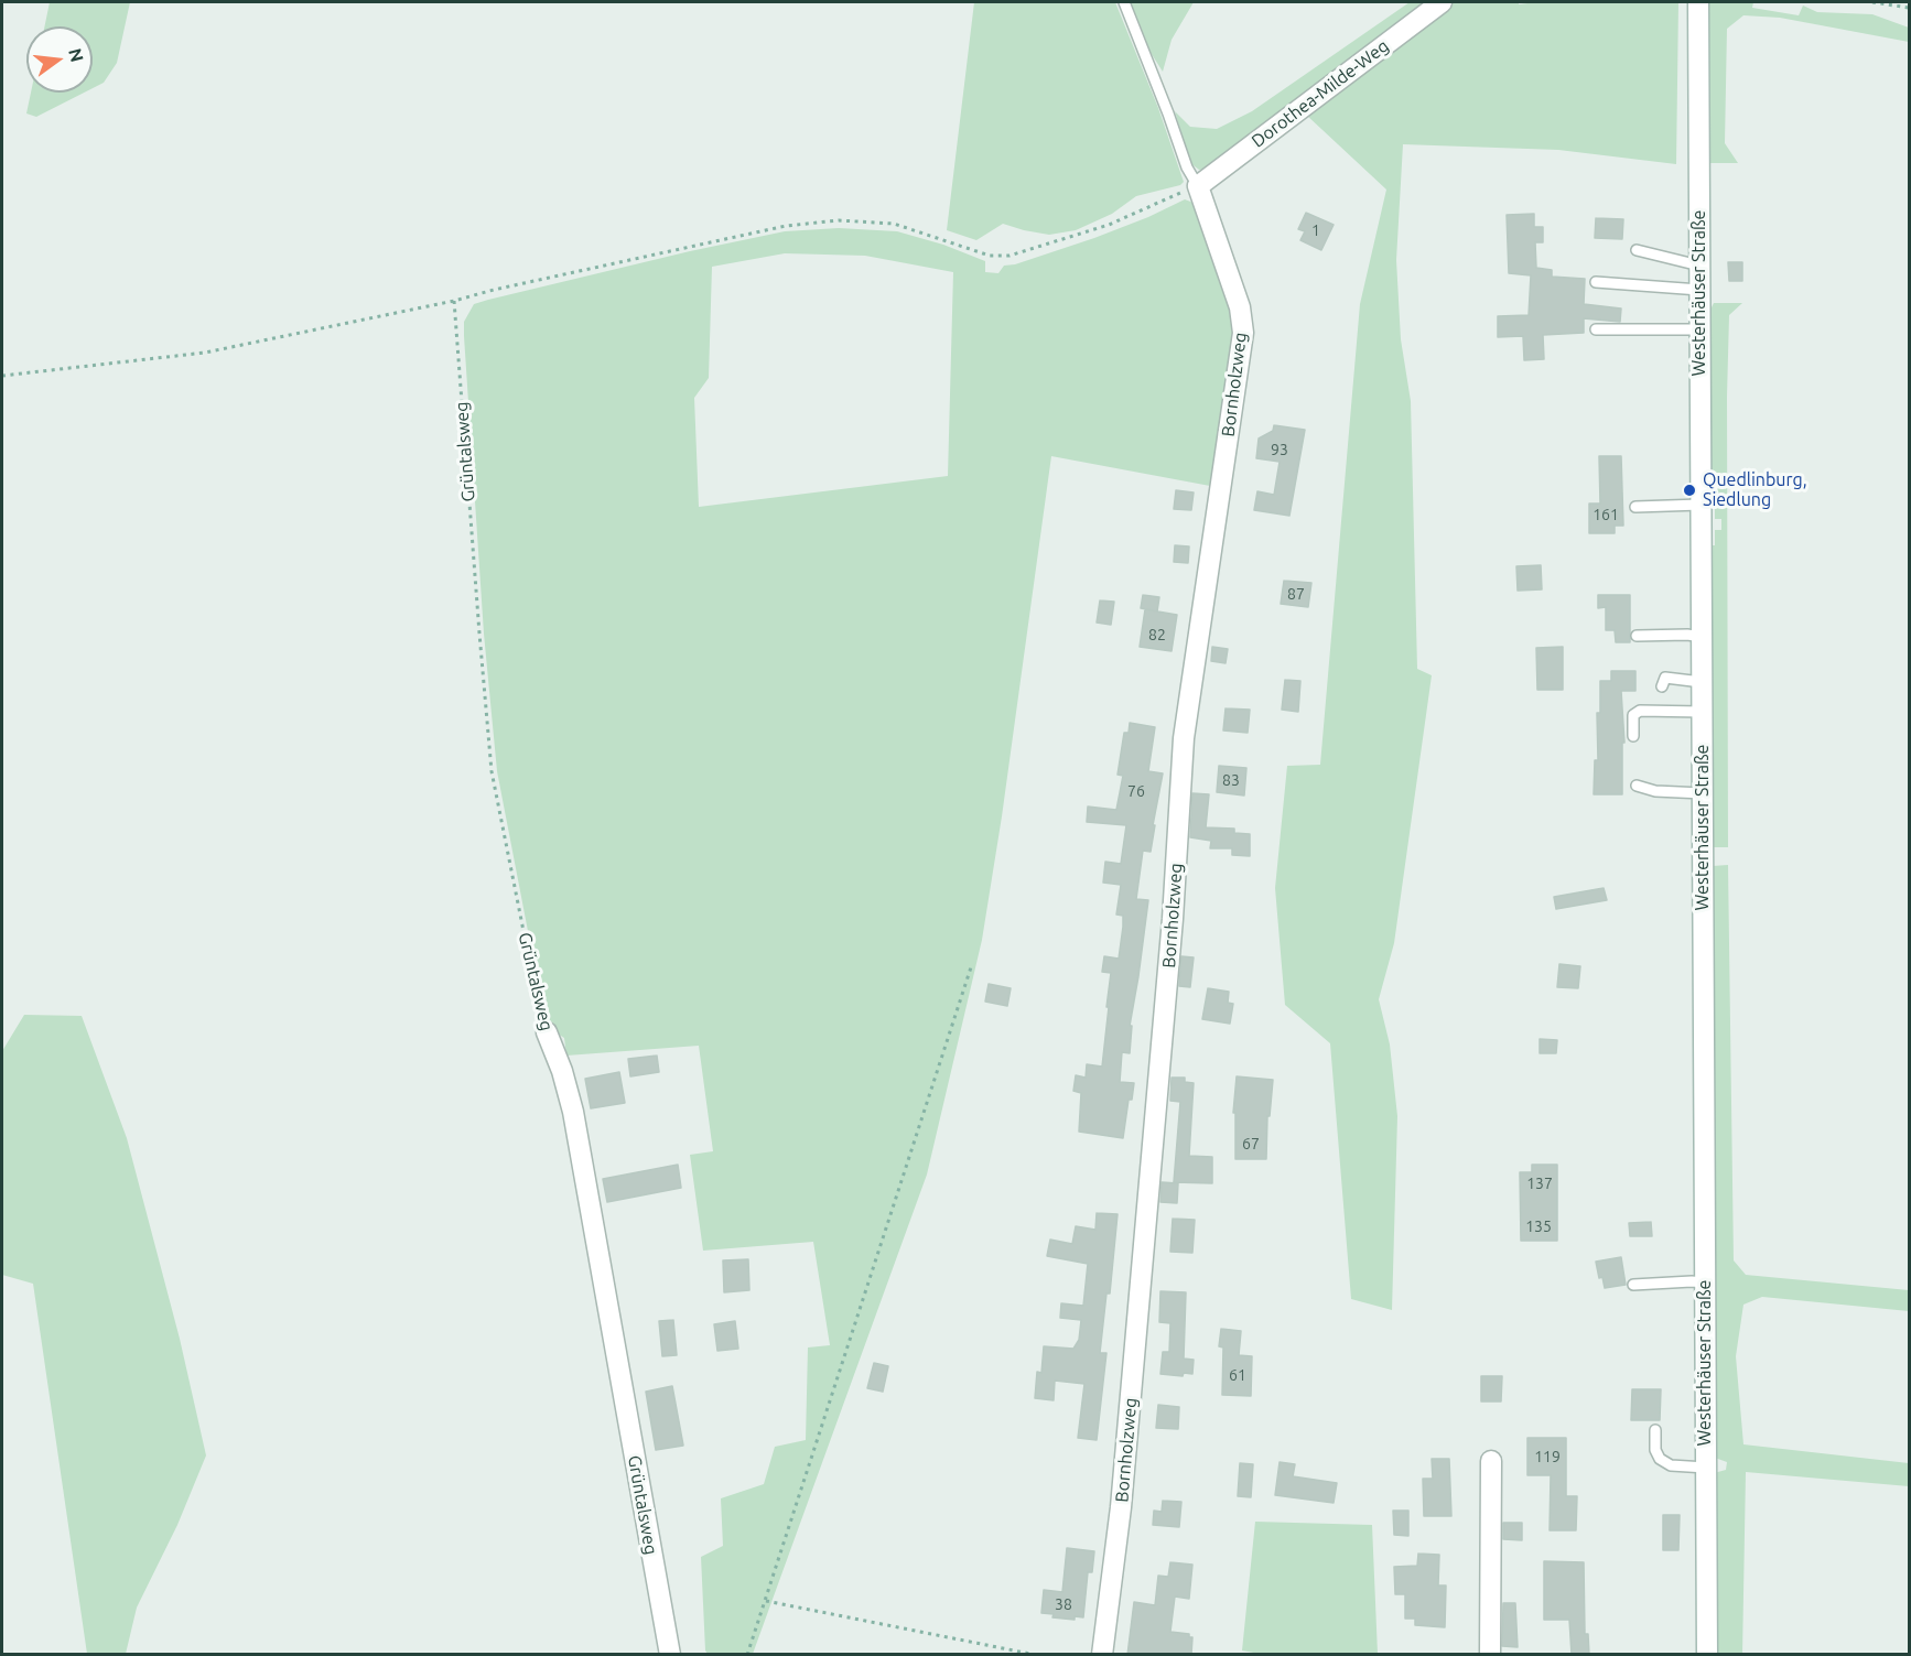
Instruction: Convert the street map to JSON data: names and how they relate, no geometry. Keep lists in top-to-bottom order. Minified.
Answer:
{"streets":{"street":["Dorothea-Milde-Weg","Westerhäuser Straße","Bornholzweg","Grüntalsweg"]},"crossings":[["Dorothea-Milde-Weg","Bornholzweg"]],"places":["Quedlinburg, Siedlung"],"house_numbers":["1","93","161","87","82","83","76","67","137","135","61","119","38"],"north":"right"}
